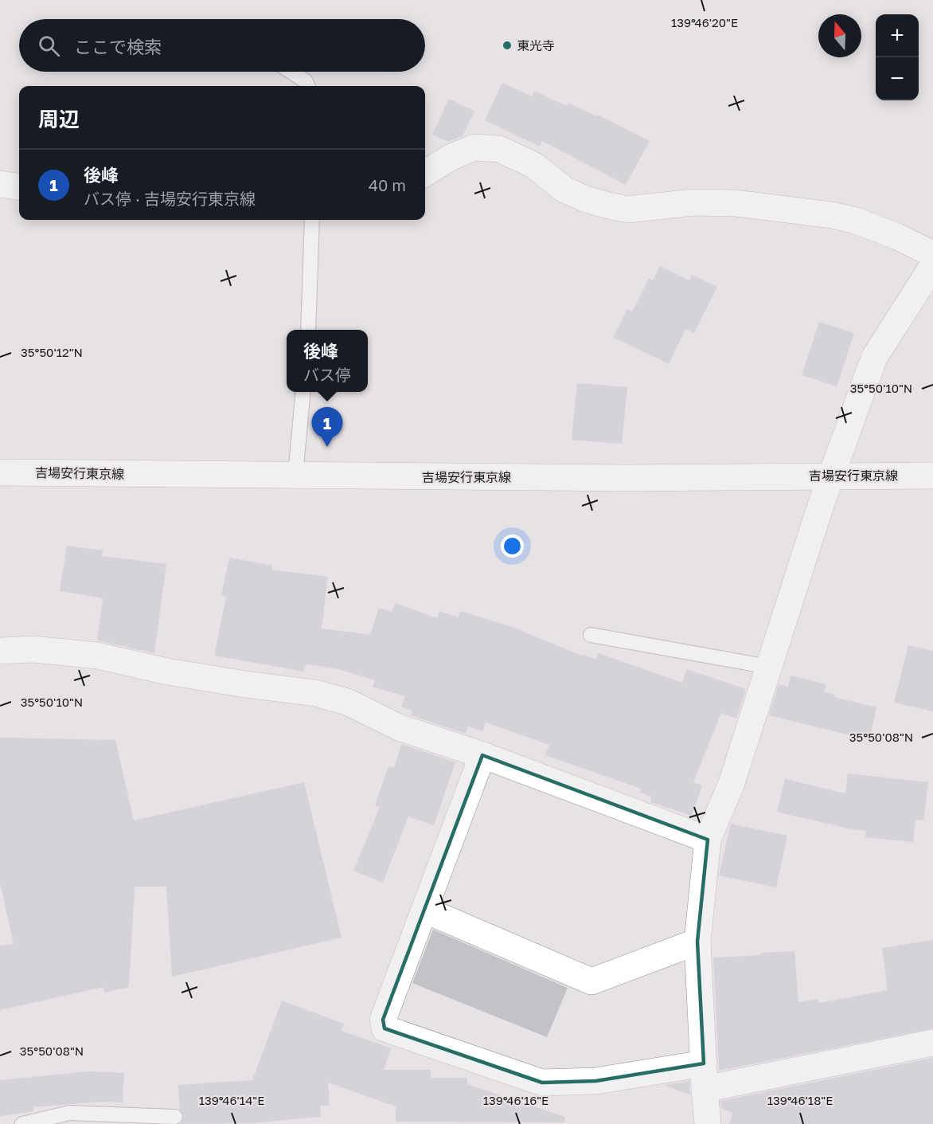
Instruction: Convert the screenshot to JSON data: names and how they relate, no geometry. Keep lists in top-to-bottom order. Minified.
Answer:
{"streets":{"street":["吉場安行東京線"]},"places":["東光寺"],"north":"top","page":{"map_buttons":["+","−"],"search":"ここで検索","heading":"周辺","list":[{"mark":"1","name":"後峰","note":"バス停 · 吉場安行東京線","value":"40 m"}],"popup":["後峰","バス停"],"pins":"1"},"coordinates":["139°46'20\"E","35°50'12\"N","35°50'10\"N","35°50'08\"N","139°46'14\"E","139°46'16\"E","139°46'18\"E"]}
